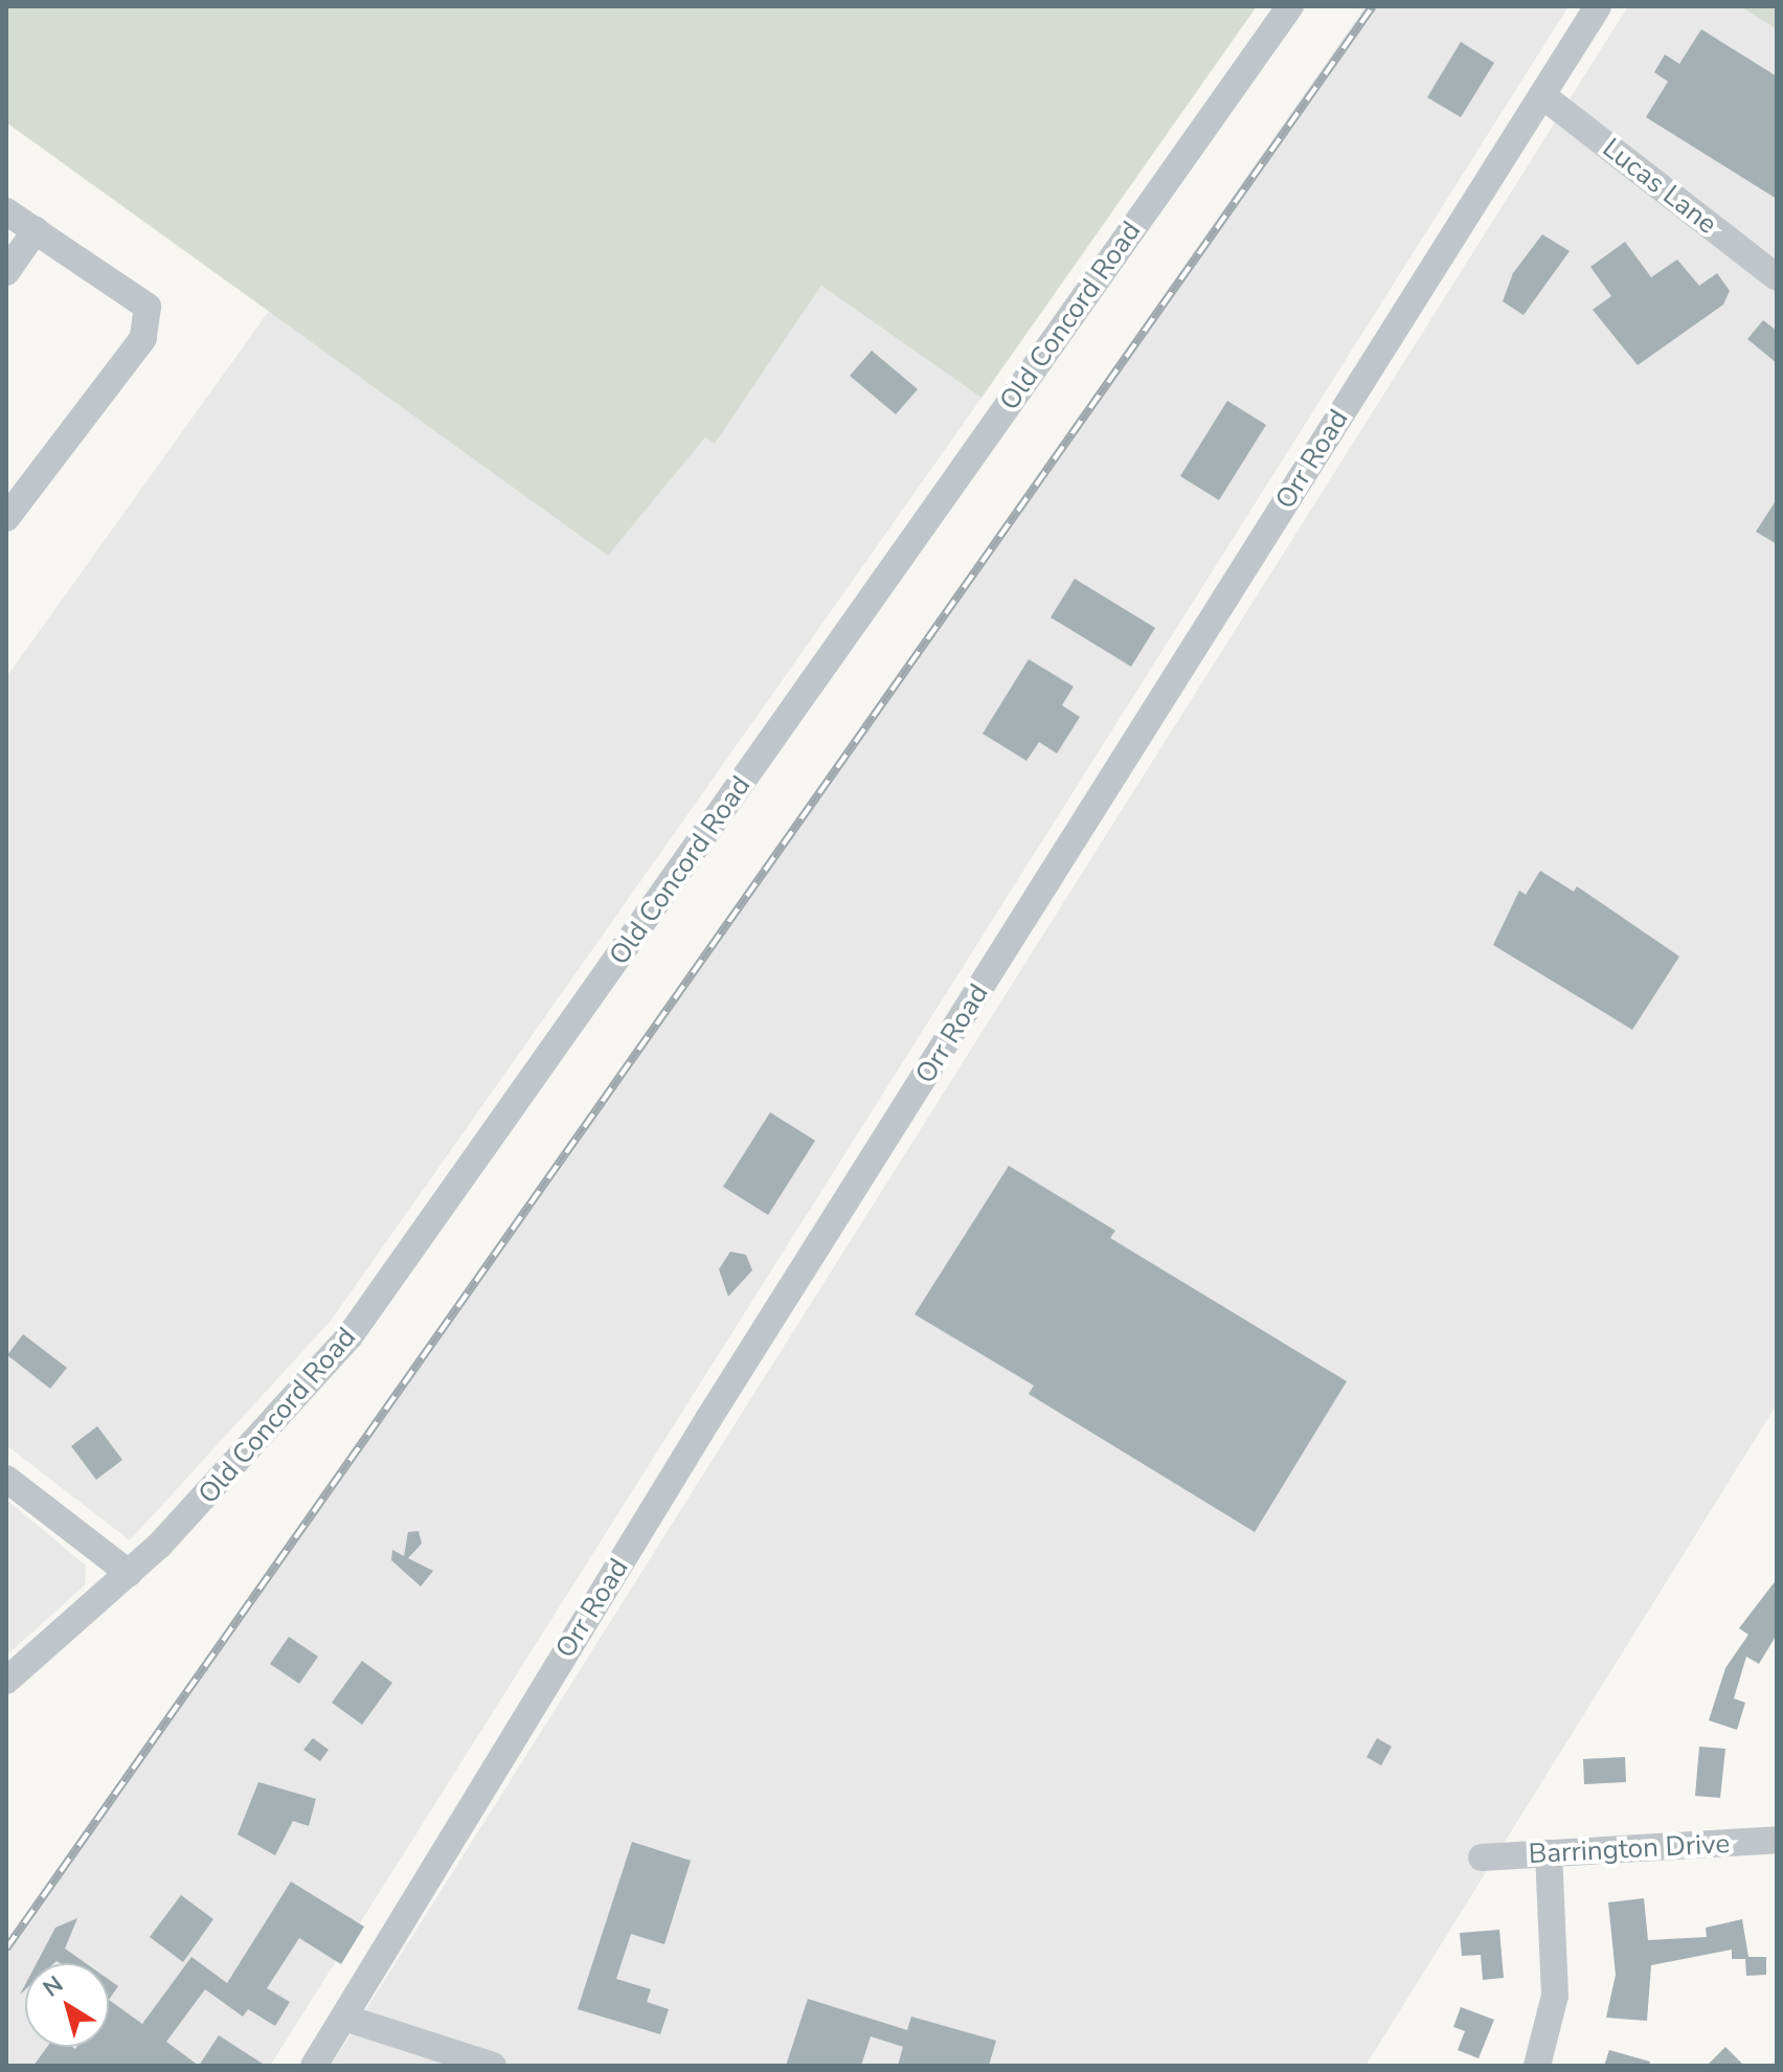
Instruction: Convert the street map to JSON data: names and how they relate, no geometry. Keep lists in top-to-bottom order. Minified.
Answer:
{"streets":{"street":["Lucas Lane","Old Concord Road","Orr Road","Barrington Drive"]},"crossings":[["Lucas Lane","Orr Road"]],"north":"top left"}
